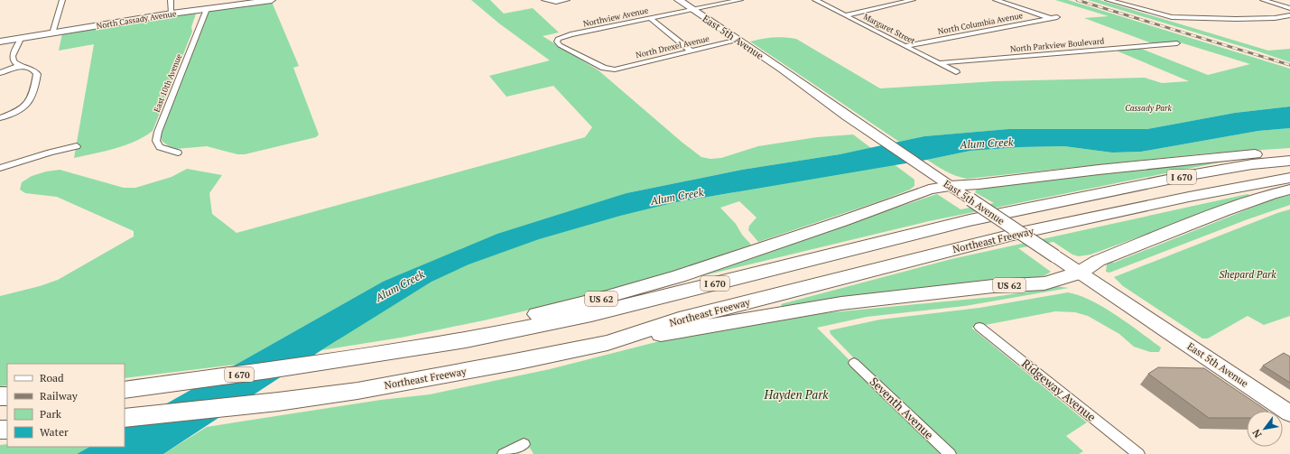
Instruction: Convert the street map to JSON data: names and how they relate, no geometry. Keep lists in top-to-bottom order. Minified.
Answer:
{"streets":{"highway":["I 670","Northeast Freeway","US 62"],"main road":["North Cassady Avenue","East 5th Avenue"],"street":["Northview Avenue","North Columbia Avenue","Margaret Street","North Parkview Boulevard","North Drexel Avenue","East 10th Avenue","Ridgeway Avenue","Seventh Avenue"]},"crossings":[["Northview Avenue","East 5th Avenue"],["Northview Avenue","North Drexel Avenue"],["North Cassady Avenue","East 10th Avenue"],["North Columbia Avenue","Margaret Street"],["Margaret Street","North Parkview Boulevard"],["East 5th Avenue","North Drexel Avenue"],["East 5th Avenue","US 62"],["I 670","US 62"],["Northeast Freeway","US 62"]],"water":["Alum Creek"],"parks":["Cassady Park","Shepard Park","Hayden Park"],"legend":["Road","Railway","Park","Water"],"north":"bottom left"}
